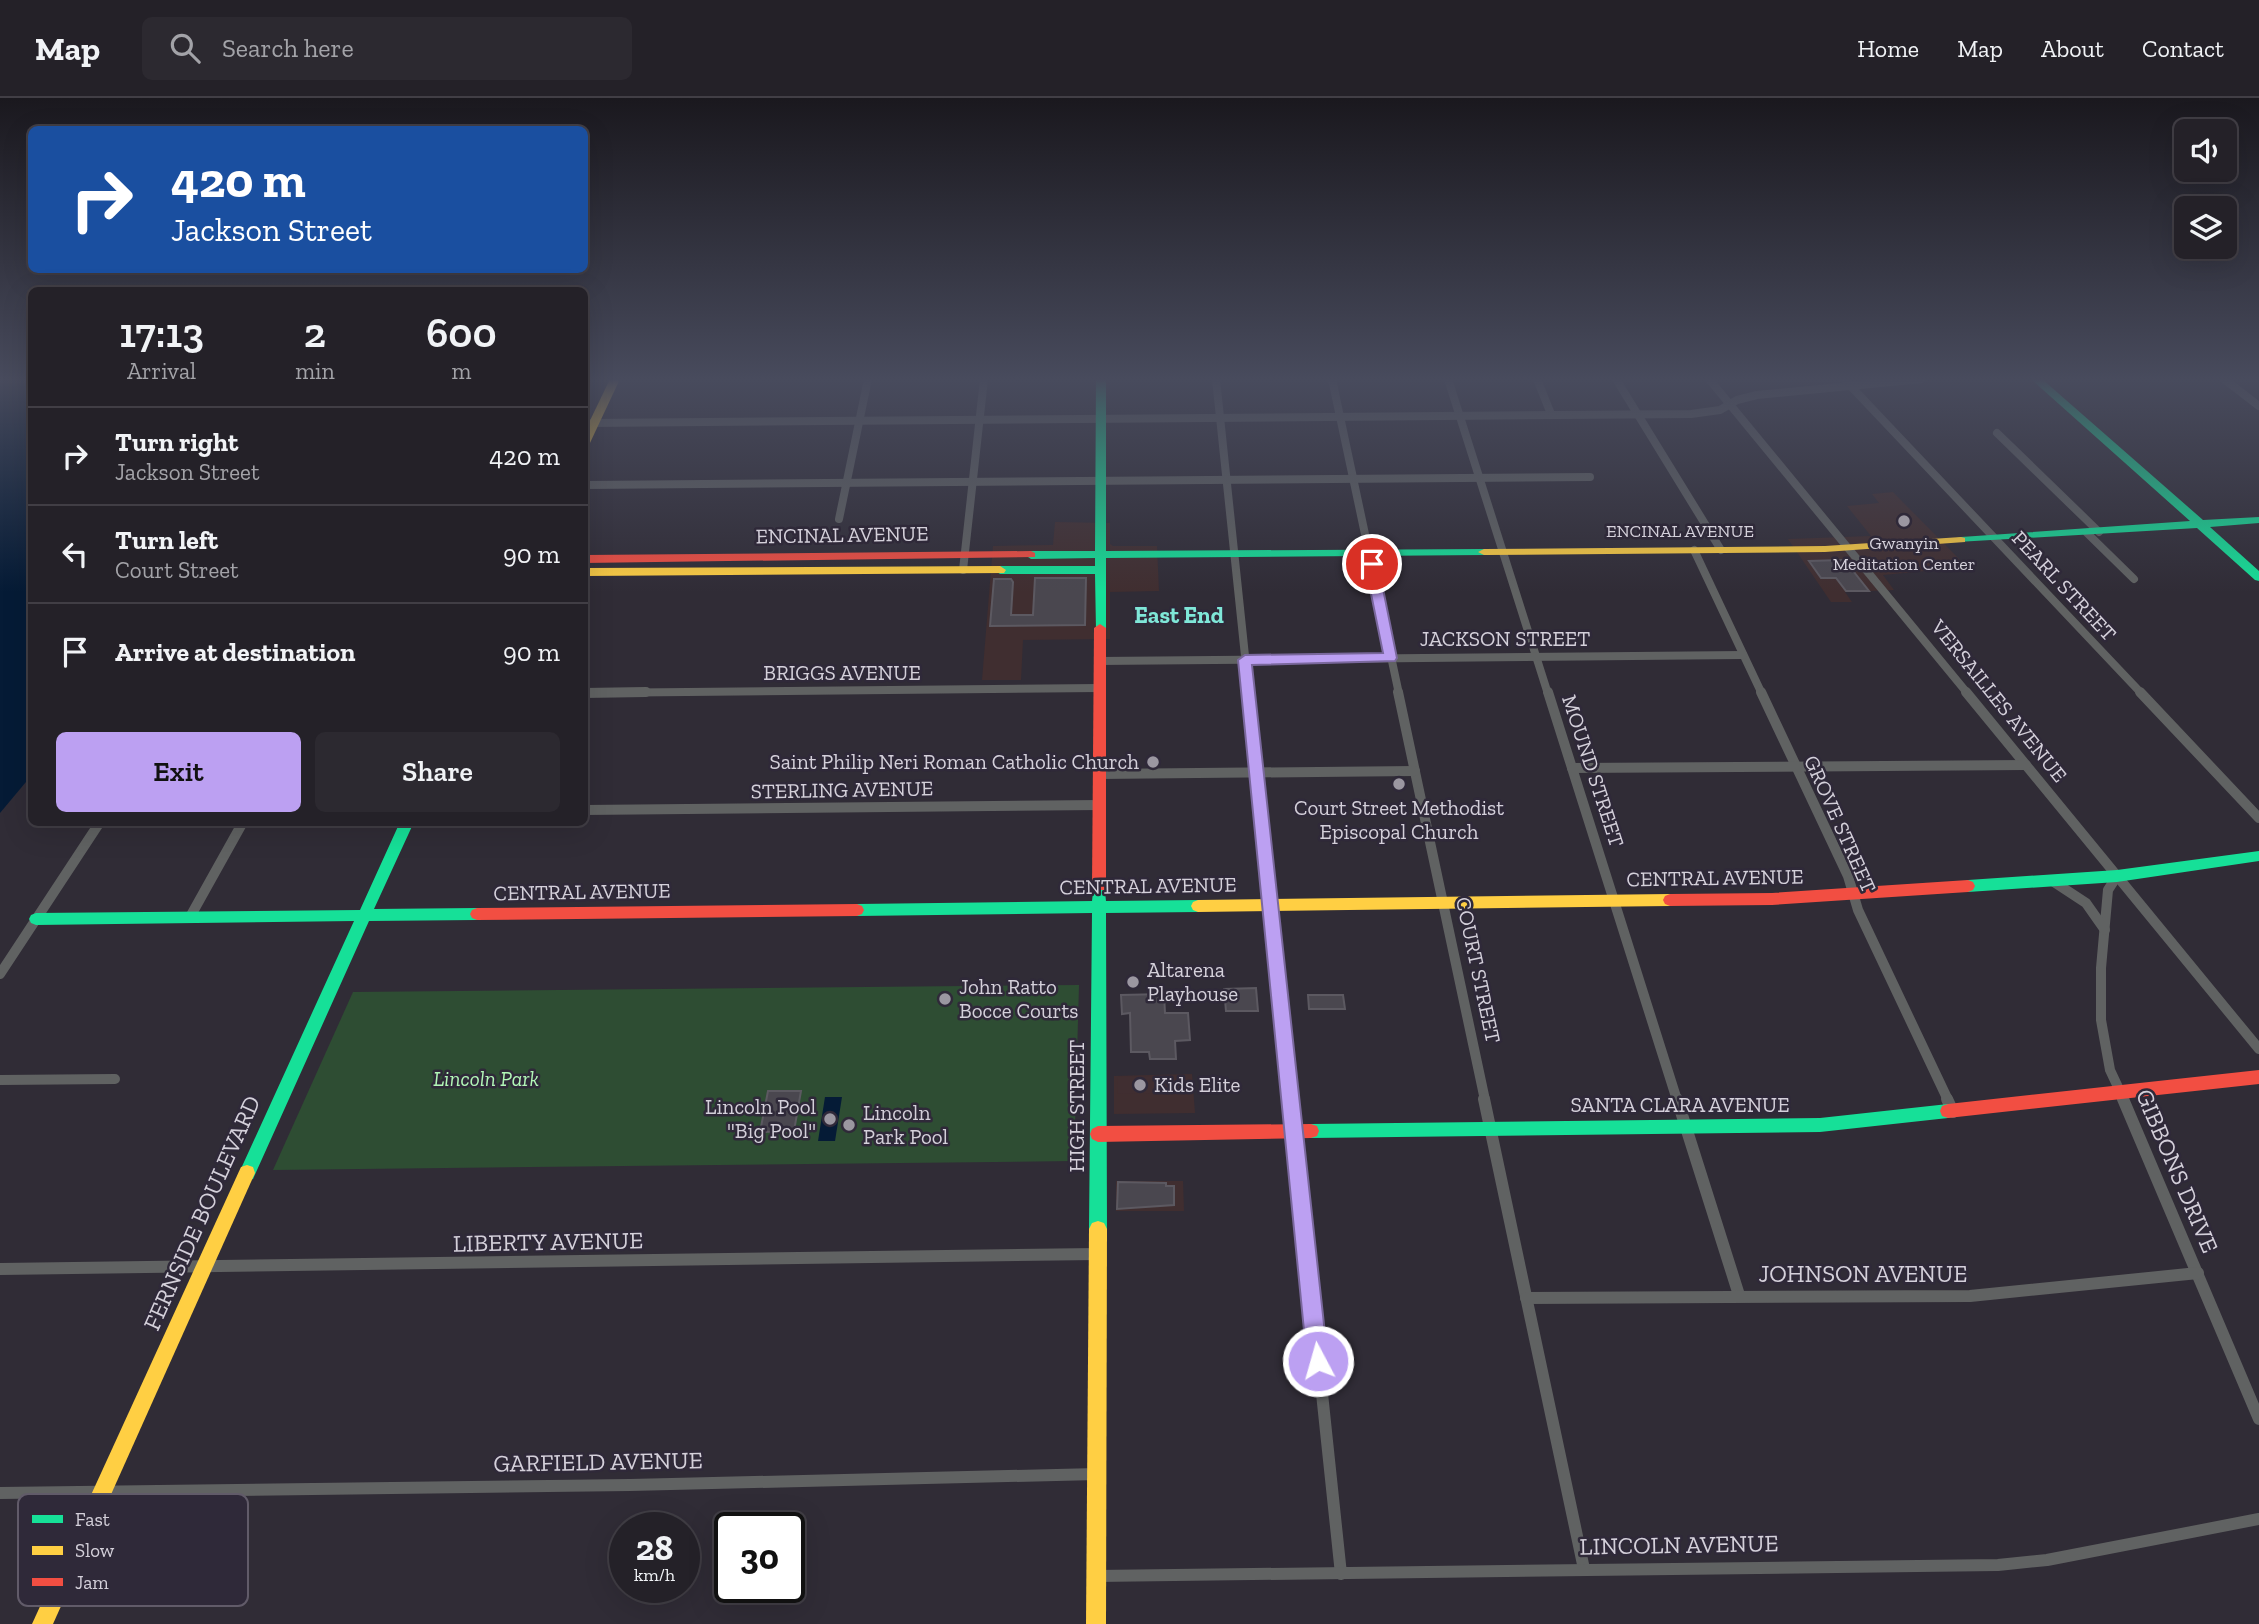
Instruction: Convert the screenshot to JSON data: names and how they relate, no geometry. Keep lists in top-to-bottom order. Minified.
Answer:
{"streets":{"street":["ENCINAL AVENUE","PEARL STREET","JACKSON STREET","BRIGGS AVENUE","VERSAILLES AVENUE","MOUND STREET","STERLING AVENUE","GROVE STREET","CENTRAL AVENUE","COURT STREET","SANTA CLARA AVENUE","HIGH STREET","GIBBONS DRIVE","FERNSIDE BOULEVARD","LIBERTY AVENUE","JOHNSON AVENUE","GARFIELD AVENUE","LINCOLN AVENUE"]},"crossings":[["ENCINAL AVENUE","PEARL STREET"],["ENCINAL AVENUE","VERSAILLES AVENUE"],["ENCINAL AVENUE","MOUND STREET"],["ENCINAL AVENUE","GROVE STREET"],["ENCINAL AVENUE","COURT STREET"],["ENCINAL AVENUE","HIGH STREET"],["JACKSON STREET","MOUND STREET"],["JACKSON STREET","GROVE STREET"],["JACKSON STREET","COURT STREET"],["JACKSON STREET","HIGH STREET"],["BRIGGS AVENUE","HIGH STREET"],["VERSAILLES AVENUE","CENTRAL AVENUE"],["VERSAILLES AVENUE","GIBBONS DRIVE"],["MOUND STREET","CENTRAL AVENUE"],["MOUND STREET","SANTA CLARA AVENUE"],["MOUND STREET","JOHNSON AVENUE"],["STERLING AVENUE","HIGH STREET"],["GROVE STREET","CENTRAL AVENUE"],["GROVE STREET","SANTA CLARA AVENUE"],["CENTRAL AVENUE","COURT STREET"],["CENTRAL AVENUE","HIGH STREET"],["CENTRAL AVENUE","GIBBONS DRIVE"],["CENTRAL AVENUE","FERNSIDE BOULEVARD"],["COURT STREET","SANTA CLARA AVENUE"],["COURT STREET","JOHNSON AVENUE"],["COURT STREET","LINCOLN AVENUE"],["SANTA CLARA AVENUE","HIGH STREET"],["SANTA CLARA AVENUE","GIBBONS DRIVE"],["HIGH STREET","LIBERTY AVENUE"],["HIGH STREET","GARFIELD AVENUE"],["HIGH STREET","LINCOLN AVENUE"],["GIBBONS DRIVE","JOHNSON AVENUE"],["FERNSIDE BOULEVARD","LIBERTY AVENUE"],["FERNSIDE BOULEVARD","GARFIELD AVENUE"]],"districts":["East End"],"parks":["Lincoln Park"],"places":["Gwanyin Meditation Center","Saint Philip Neri Roman Catholic Church","Court Street Methodist Episcopal Church","Altarena Playhouse","John Ratto Bocce Courts","Kids Elite","Lincoln Pool \"Big Pool\"","Lincoln Park Pool"],"legend":["Fast","Slow","Jam"],"page":{"header":"Map","search":"Search here","nav":["Home","Map","About","Contact"],"turn":["420 m","Jackson Street"],"eta":["17:13","Arrival","2","min","600","m"],"list":[{"name":"Turn right","note":"Jackson Street","value":"420 m"},{"name":"Turn left","note":"Court Street","value":"90 m"},{"name":"Arrive at destination","value":"90 m"}],"buttons":["Exit","Share"],"speed":"28 km/h","limit":"30"}}
